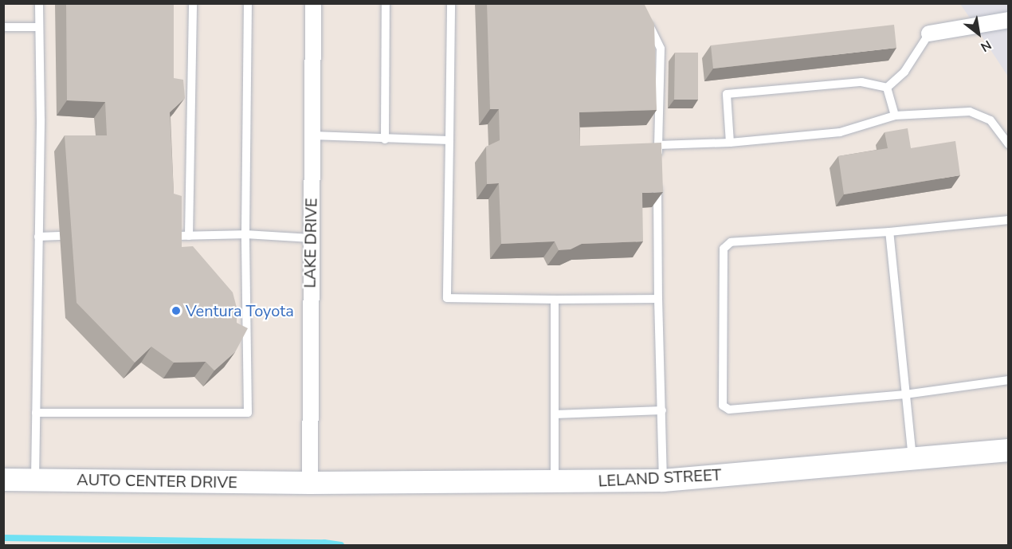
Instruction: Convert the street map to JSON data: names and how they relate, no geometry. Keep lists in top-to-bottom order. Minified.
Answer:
{"streets":{"street":["LAKE DRIVE","LELAND STREET","AUTO CENTER DRIVE"]},"crossings":[["LAKE DRIVE","LELAND STREET"],["LAKE DRIVE","AUTO CENTER DRIVE"],["LELAND STREET","AUTO CENTER DRIVE"]],"places":["Ventura Toyota"],"north":"bottom right"}
